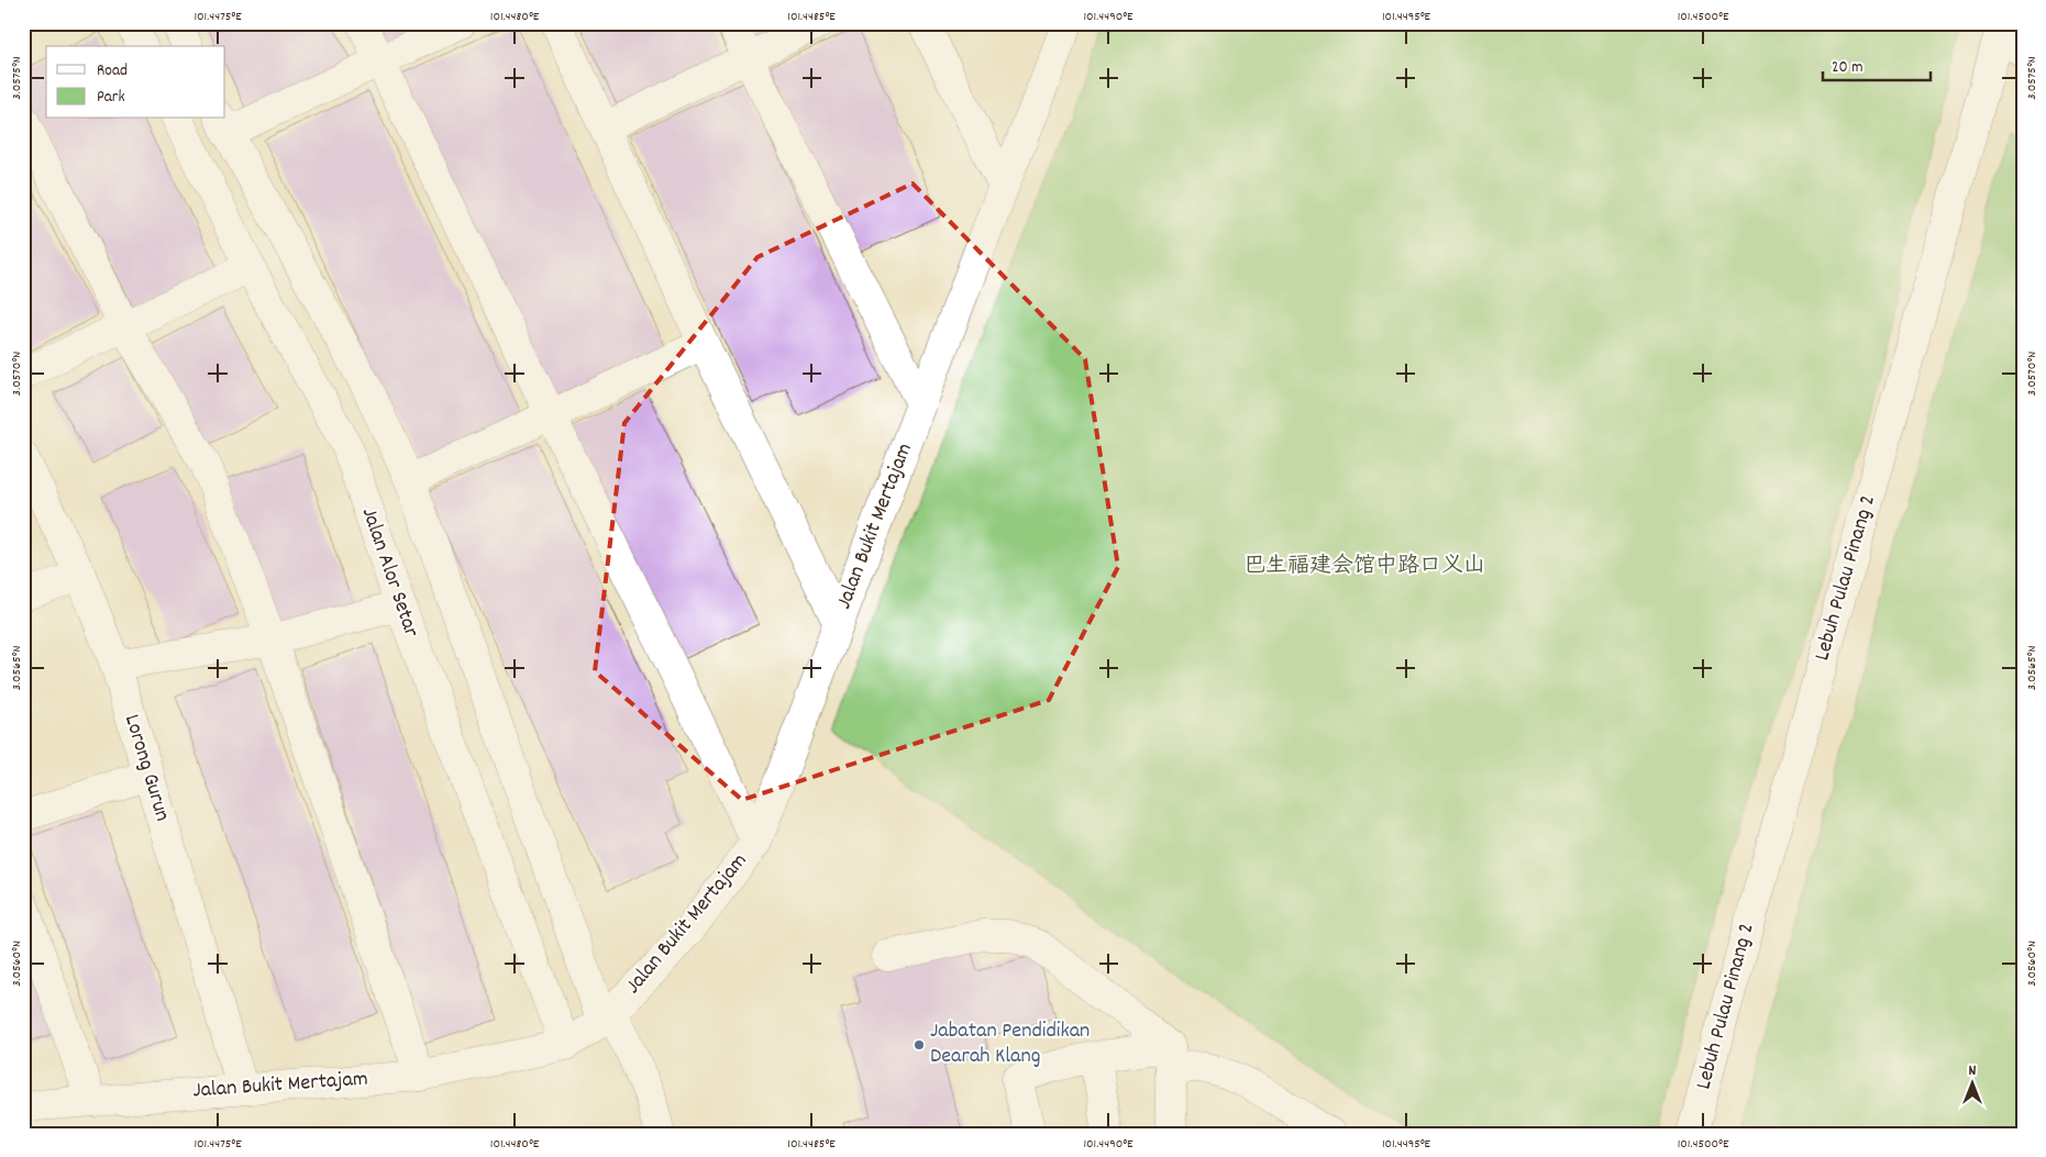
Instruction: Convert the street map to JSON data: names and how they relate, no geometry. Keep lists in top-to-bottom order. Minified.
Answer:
{"streets":{"street":["Jalan Bukit Mertajam","Jalan Alor Setar","Lebuh Pulau Pinang 2","Lorong Gurun"]},"crossings":[["Jalan Bukit Mertajam","Jalan Alor Setar"],["Jalan Bukit Mertajam","Lorong Gurun"]],"parks":["巴生福建会馆中路口义山"],"places":["Jabatan Pendidikan Dearah Klang"],"legend":["Road","Park"],"scale_bar":"20 m","north":"top","coordinates":["101.4475°E","101.4480°E","101.4485°E","101.4490°E","101.4495°E","101.4500°E","3.0575°N","3.0570°N","3.0565°N","3.0560°N"]}
